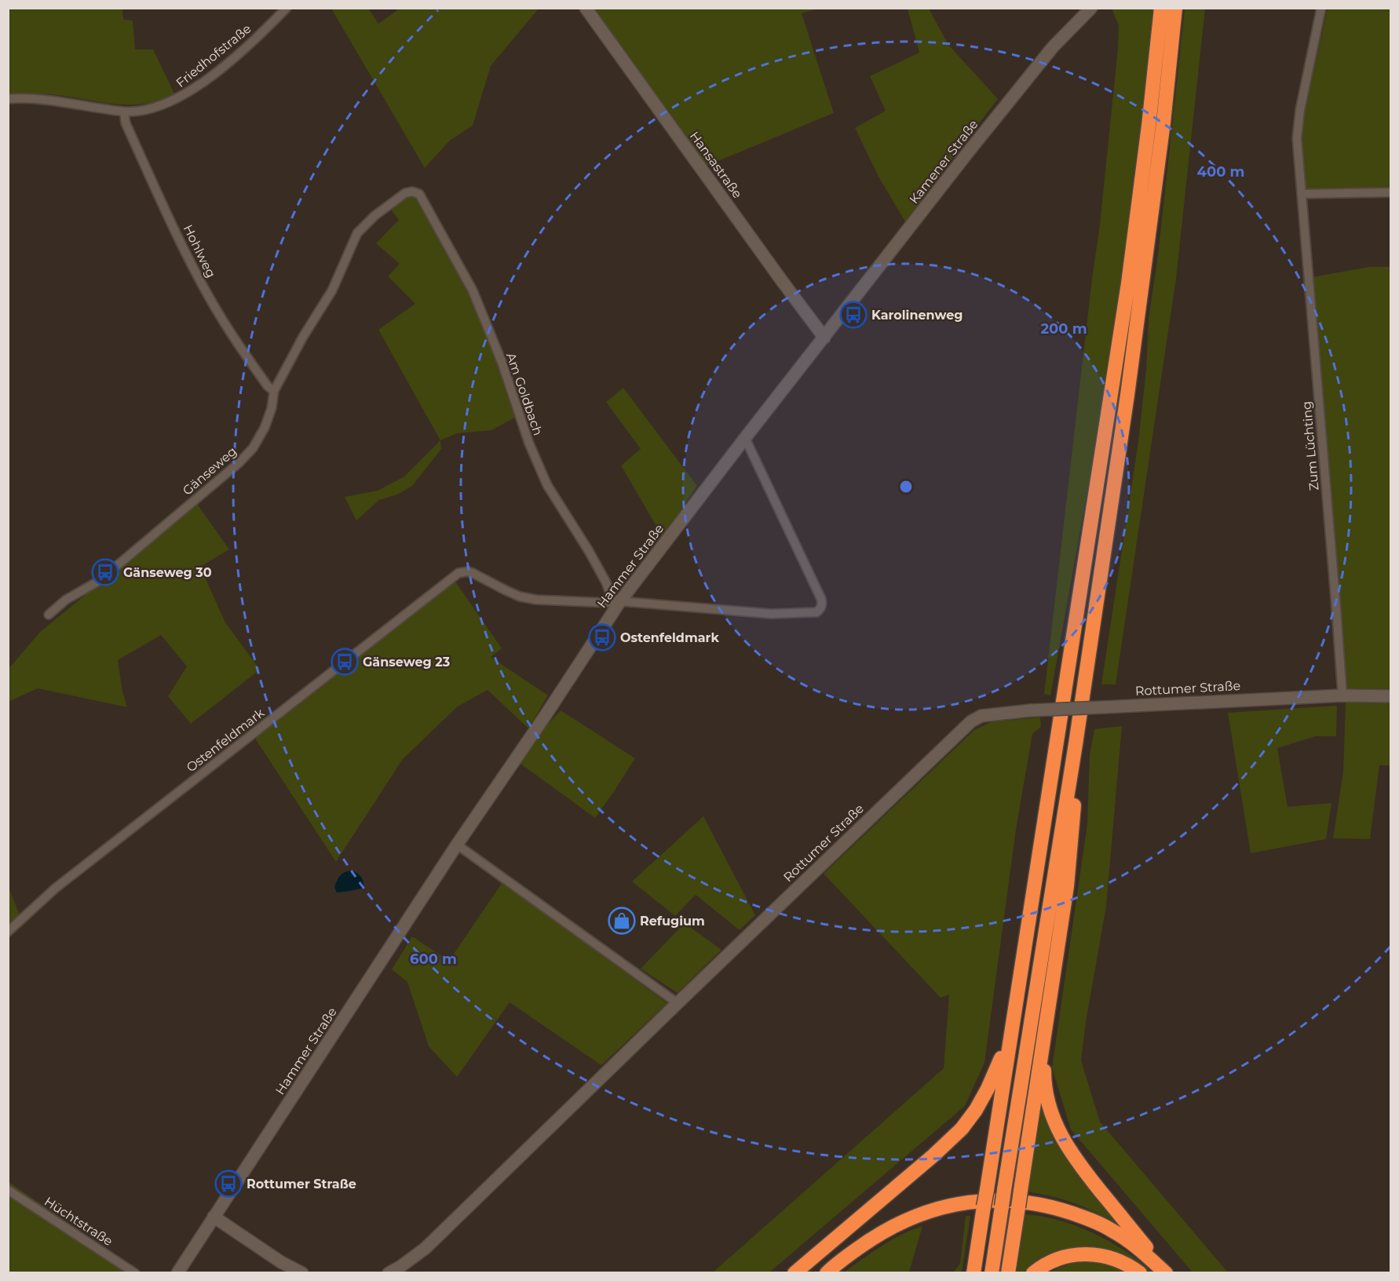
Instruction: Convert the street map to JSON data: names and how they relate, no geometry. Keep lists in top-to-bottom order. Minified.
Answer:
{"streets":{"street":["Friedhofstraße","Kamener Straße","Hansastraße","Hohlweg","Am Goldbach","Zum Lüchting","Gänseweg","Hammer Straße","Rottumer Straße","Ostenfeldmark","Hüchtstraße"]},"crossings":[["Friedhofstraße","Hohlweg"],["Kamener Straße","Hansastraße"],["Kamener Straße","Hammer Straße"],["Hansastraße","Hammer Straße"],["Hohlweg","Gänseweg"],["Am Goldbach","Gänseweg"],["Am Goldbach","Hammer Straße"],["Am Goldbach","Ostenfeldmark"],["Zum Lüchting","Rottumer Straße"],["Hammer Straße","Ostenfeldmark"]],"places":{"bus stop":["Karolinenweg","Gänseweg 30","Ostenfeldmark","Gänseweg 23","Rottumer Straße"],"shop":["Refugium"]},"rings":["400 m","200 m","600 m"]}
